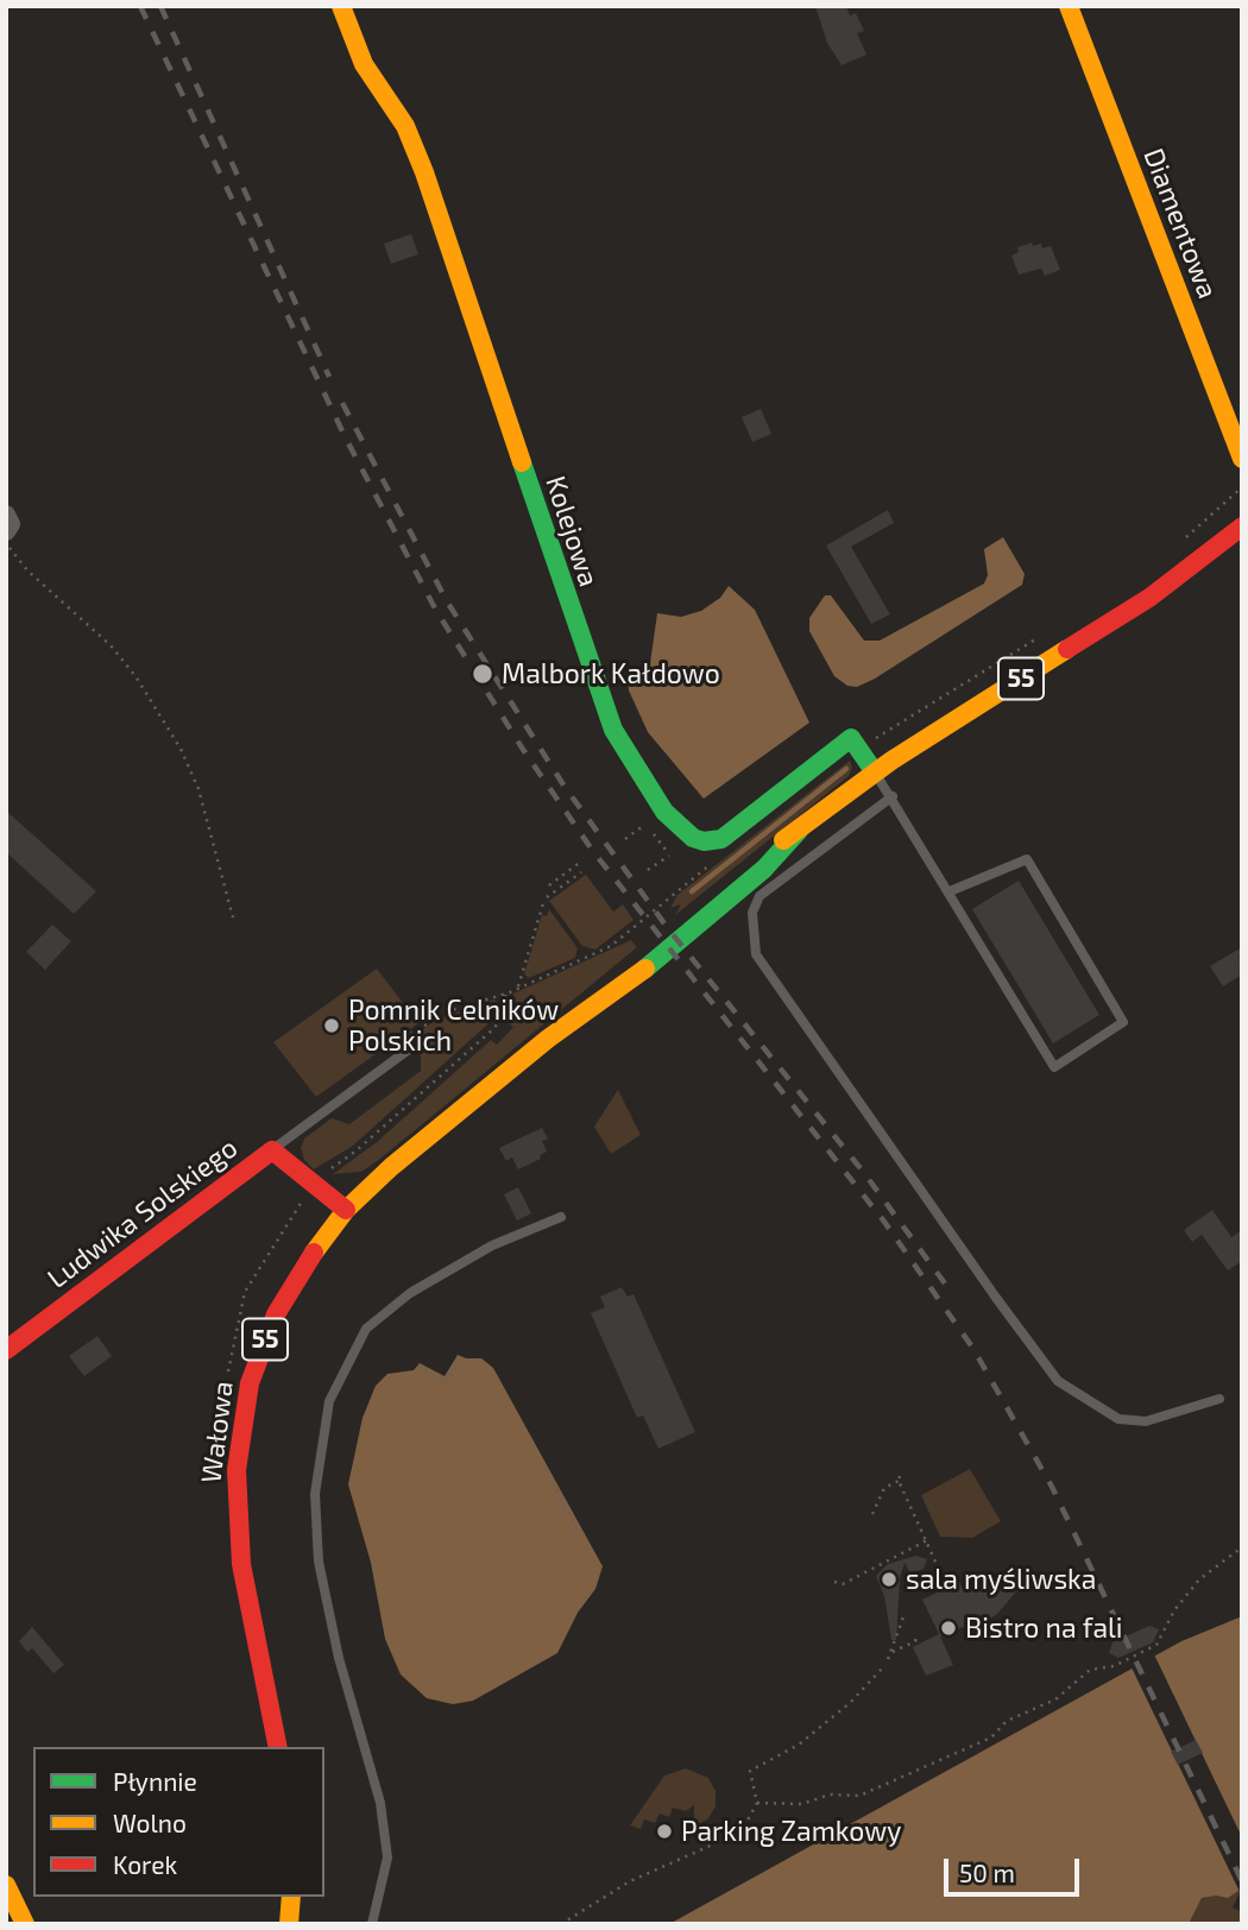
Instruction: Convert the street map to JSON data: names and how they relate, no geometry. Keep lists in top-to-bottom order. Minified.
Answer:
{"streets":{"street":["Diamentowa","Kolejowa","55","Ludwika Solskiego","Wałowa"]},"crossings":[["Kolejowa","55"],["Kolejowa","Wałowa"],["55","Wałowa"]],"places":["Malbork Kałdowo","Pomnik Celników Polskich","sala myśliwska","Bistro na fali","Parking Zamkowy"],"legend":["Płynnie","Wolno","Korek"],"scale_bar":"50 m"}
